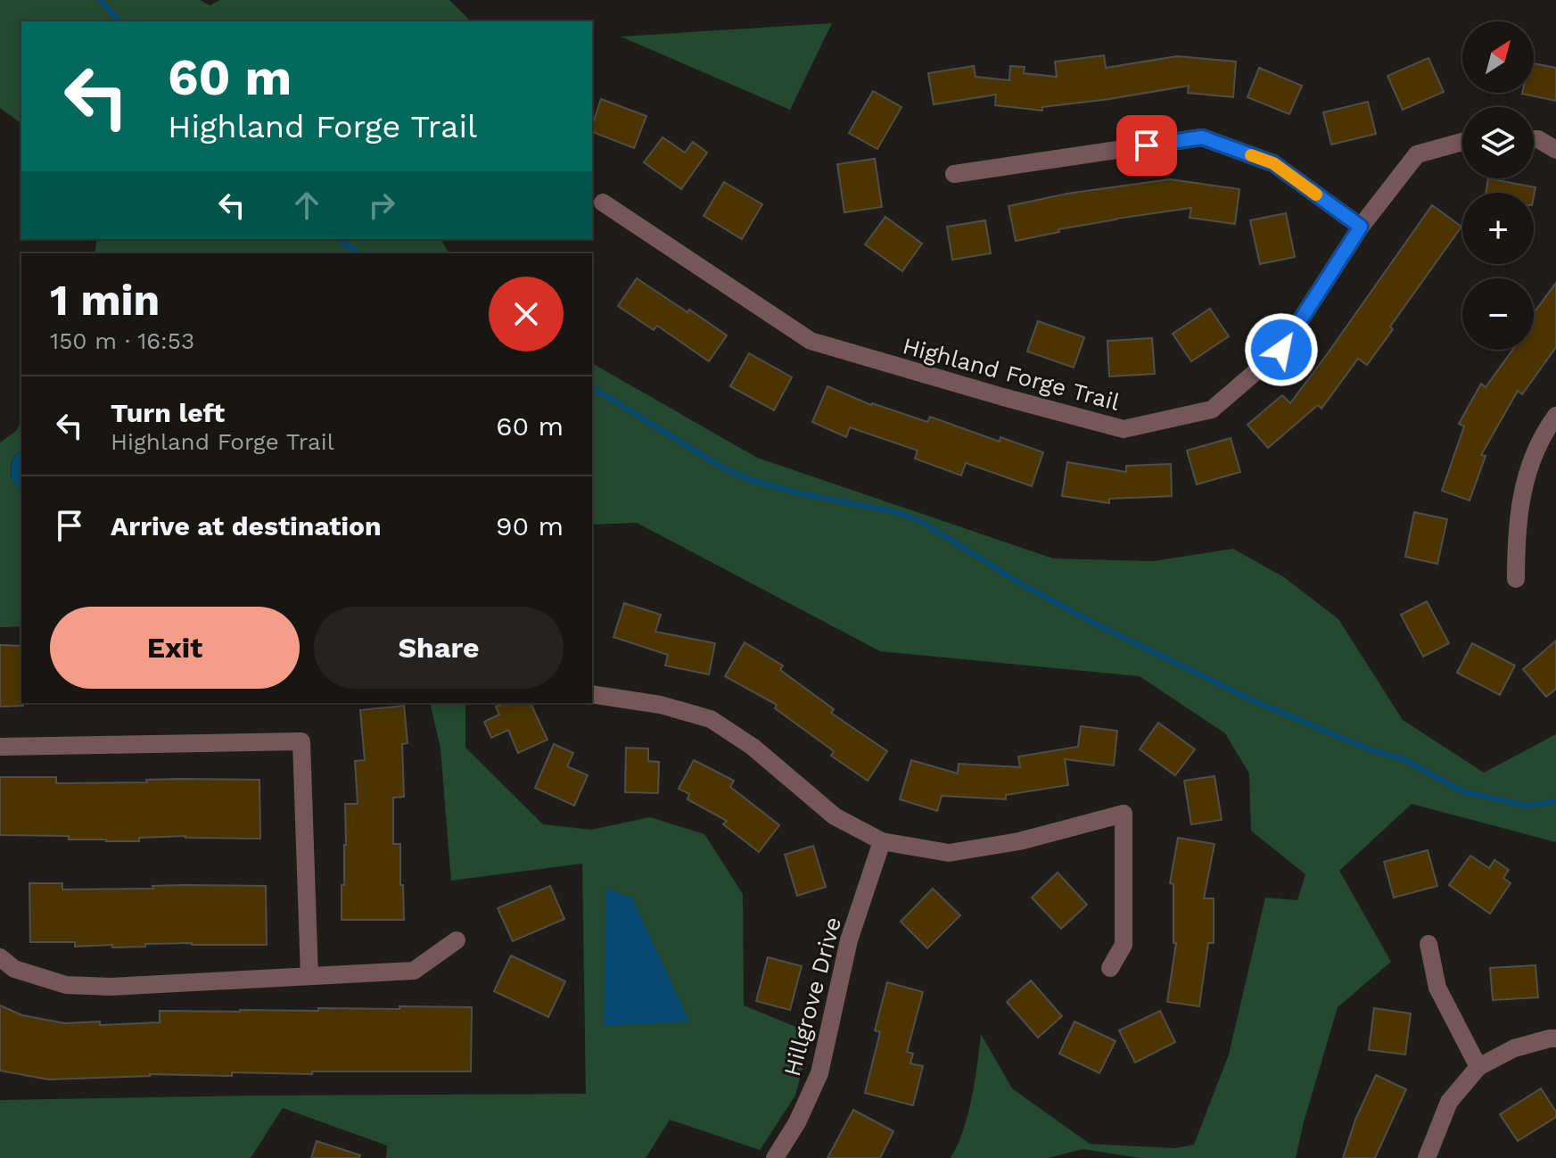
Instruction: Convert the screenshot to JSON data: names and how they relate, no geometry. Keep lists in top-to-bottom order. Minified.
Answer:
{"streets":{"street":["Highland Forge Trail","Hillgrove Drive"]},"north":"top right","page":{"map_buttons":["+","−"],"turn":["60 m","Highland Forge Trail"],"heading":["1 min","150 m · 16:53"],"list":[{"name":"Turn left","note":"Highland Forge Trail","value":"60 m"},{"name":"Arrive at destination","value":"90 m"}],"buttons":["Exit","Share"]}}
